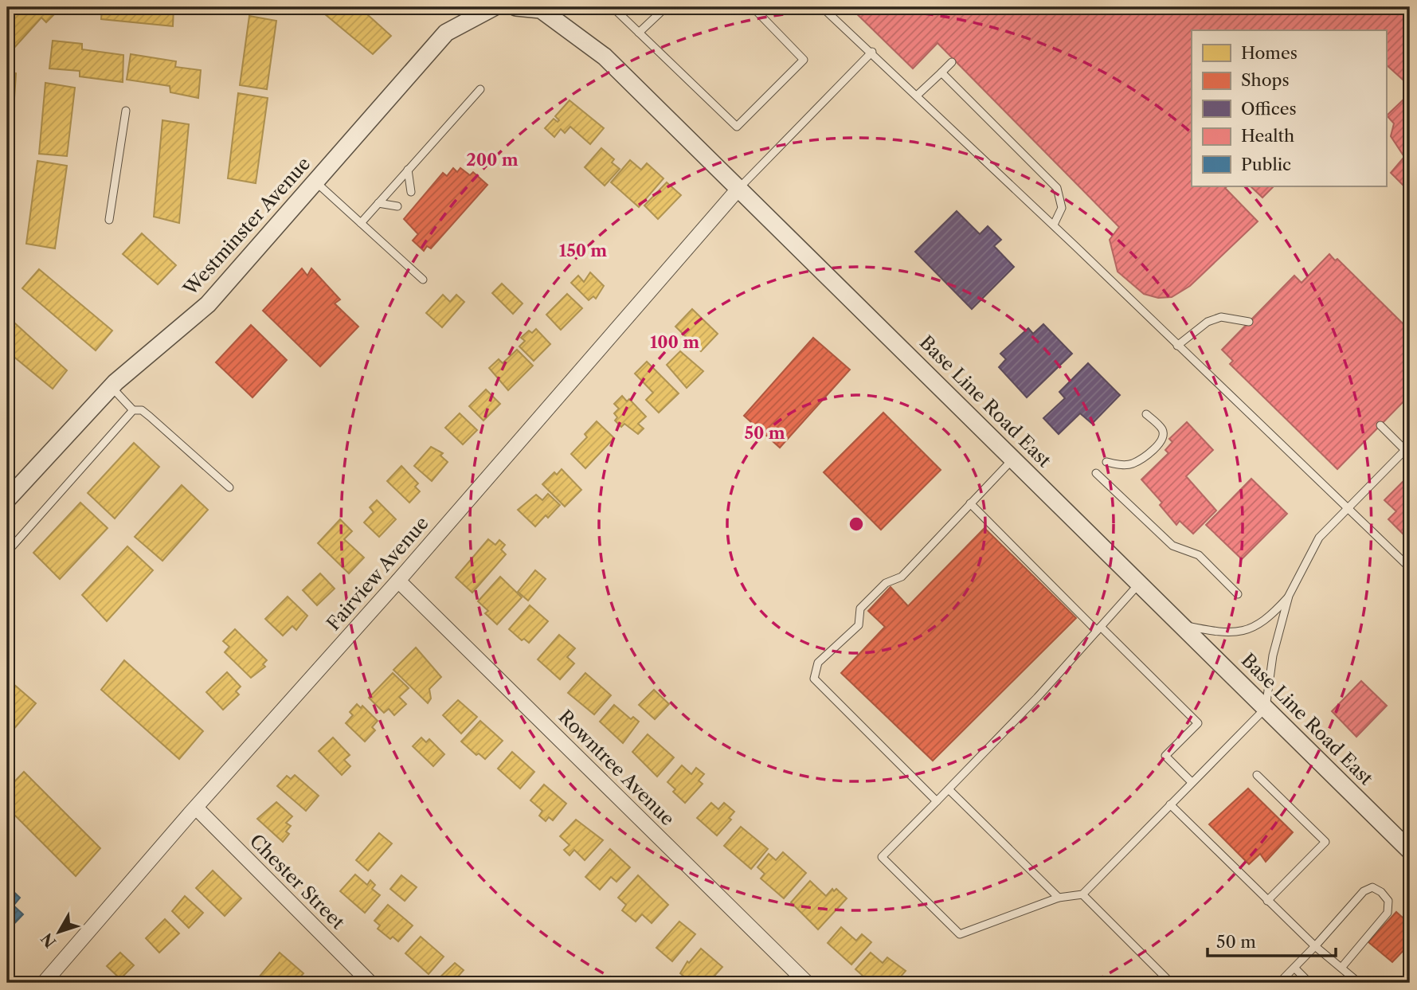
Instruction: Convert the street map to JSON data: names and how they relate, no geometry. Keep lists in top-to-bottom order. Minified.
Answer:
{"streets":{"street":["Westminster Avenue","Base Line Road East","Fairview Avenue","Rowntree Avenue","Chester Street"]},"crossings":[["Base Line Road East","Fairview Avenue"],["Fairview Avenue","Rowntree Avenue"],["Fairview Avenue","Chester Street"]],"legend":["Homes","Shops","Offices","Health","Public"],"scale_bar":"50 m","north":"bottom left","rings":["200 m","150 m","100 m","50 m"]}
